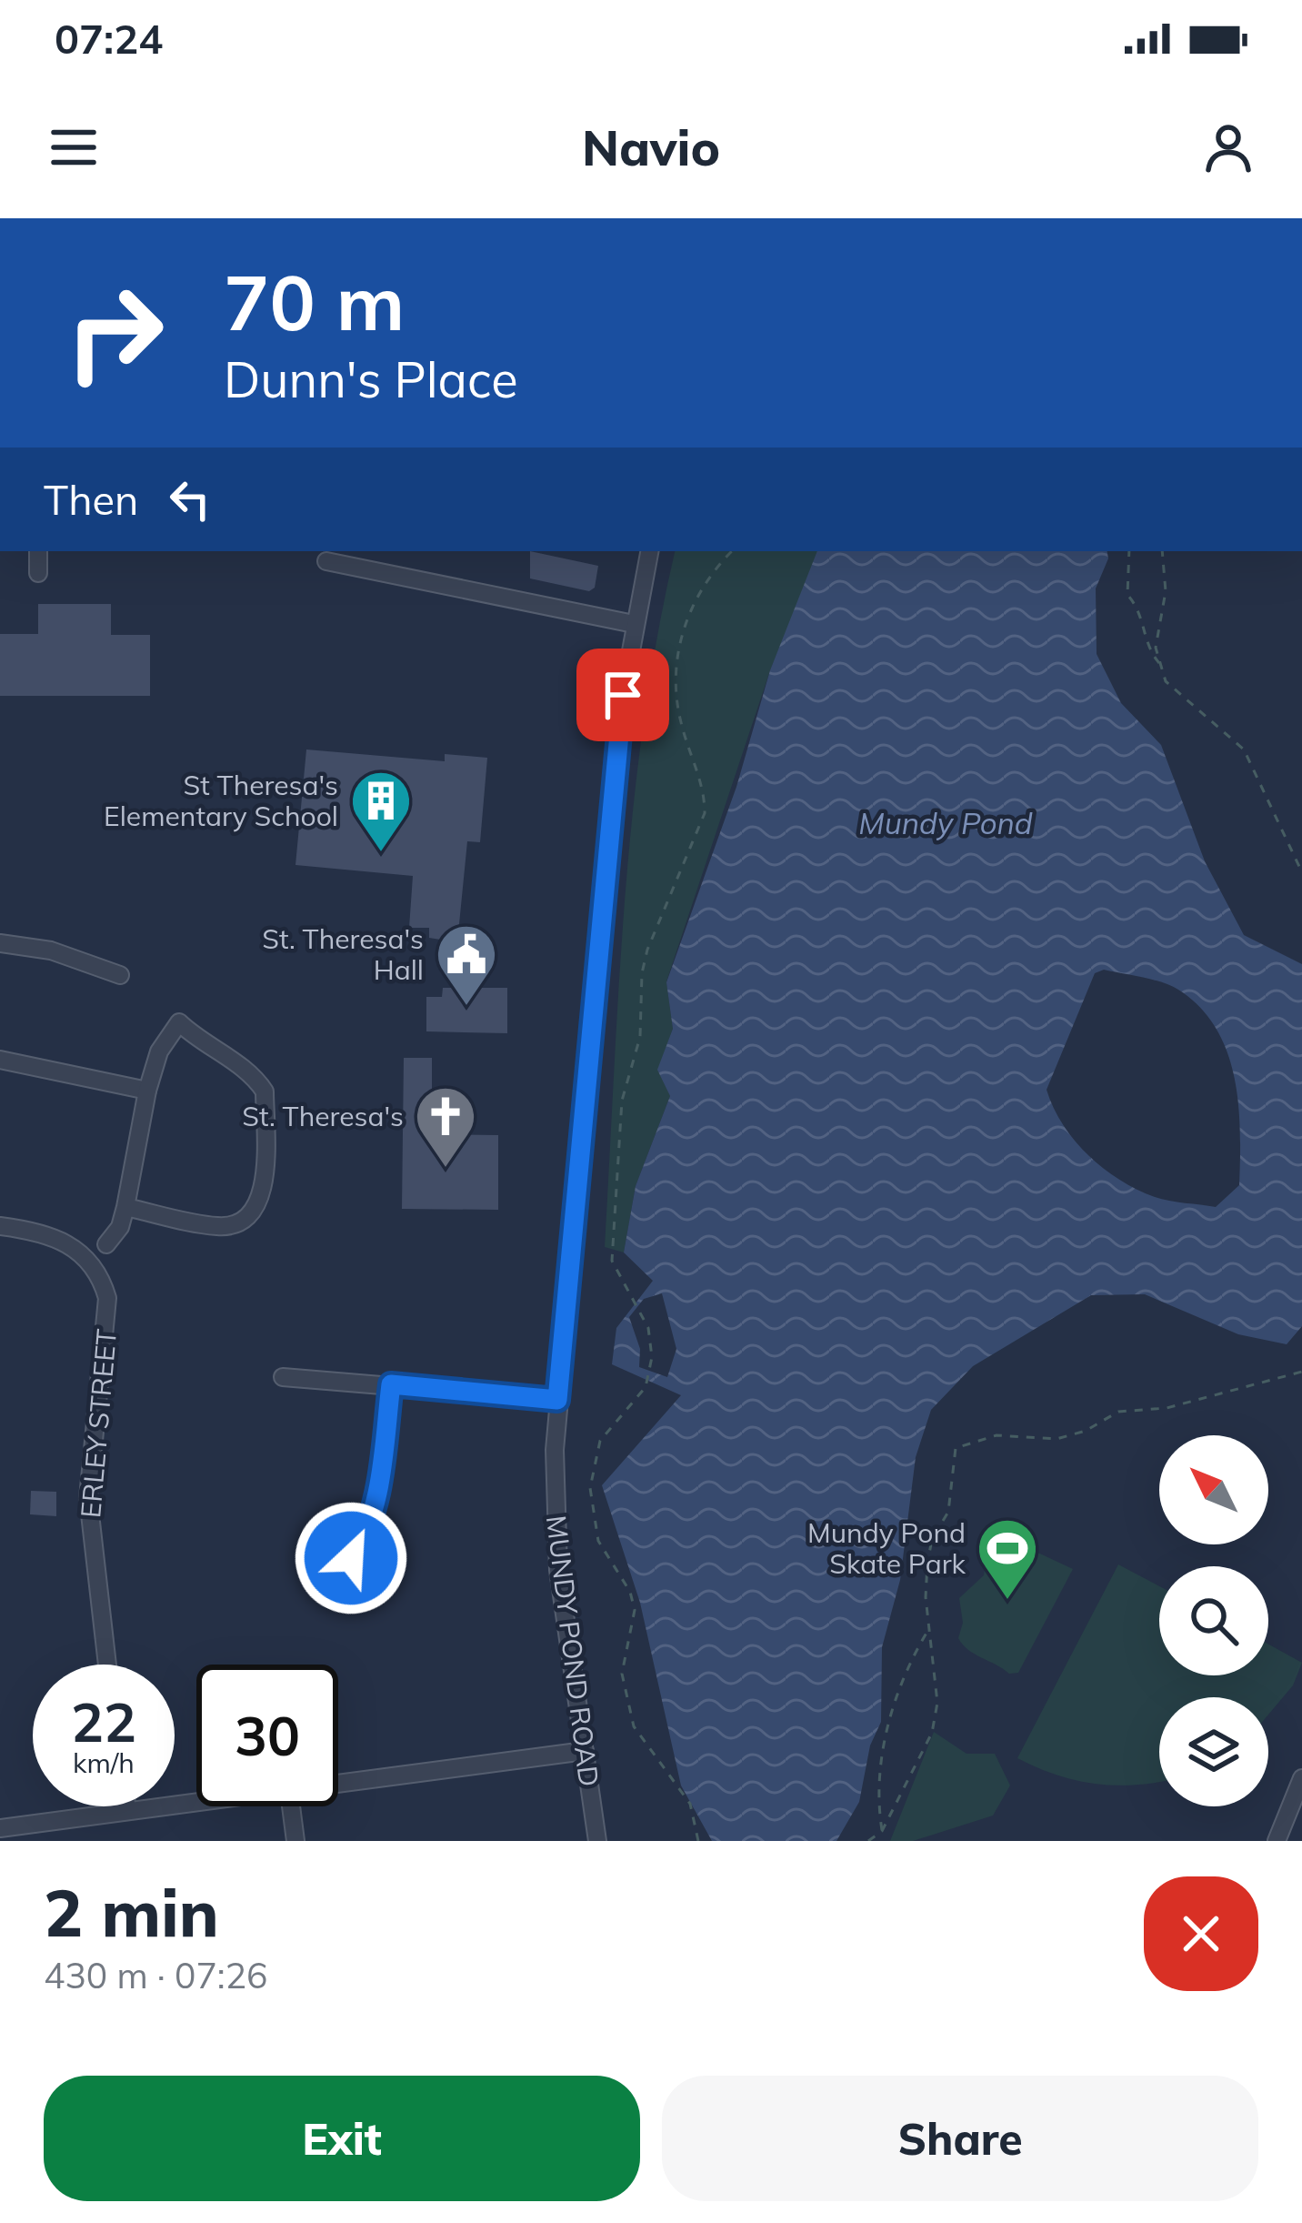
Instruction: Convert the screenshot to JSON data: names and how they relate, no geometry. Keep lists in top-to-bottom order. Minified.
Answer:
{"streets":{"street":["ERLEY STREET","MUNDY POND ROAD"]},"water":["Mundy Pond"],"places":{"building":["St Theresa's Elementary School"],"public building":["St. Theresa's Hall"],"church":["St. Theresa's"],"sports":["Mundy Pond Skate Park"]},"north":"top left","page":{"status":"07:24","header":"Navio","turn":["70 m","Dunn's Place"],"then":"Then","speed":"22 km/h","limit":"30","heading":["2 min","430 m · 07:26"],"buttons":["Exit","Share"]}}
